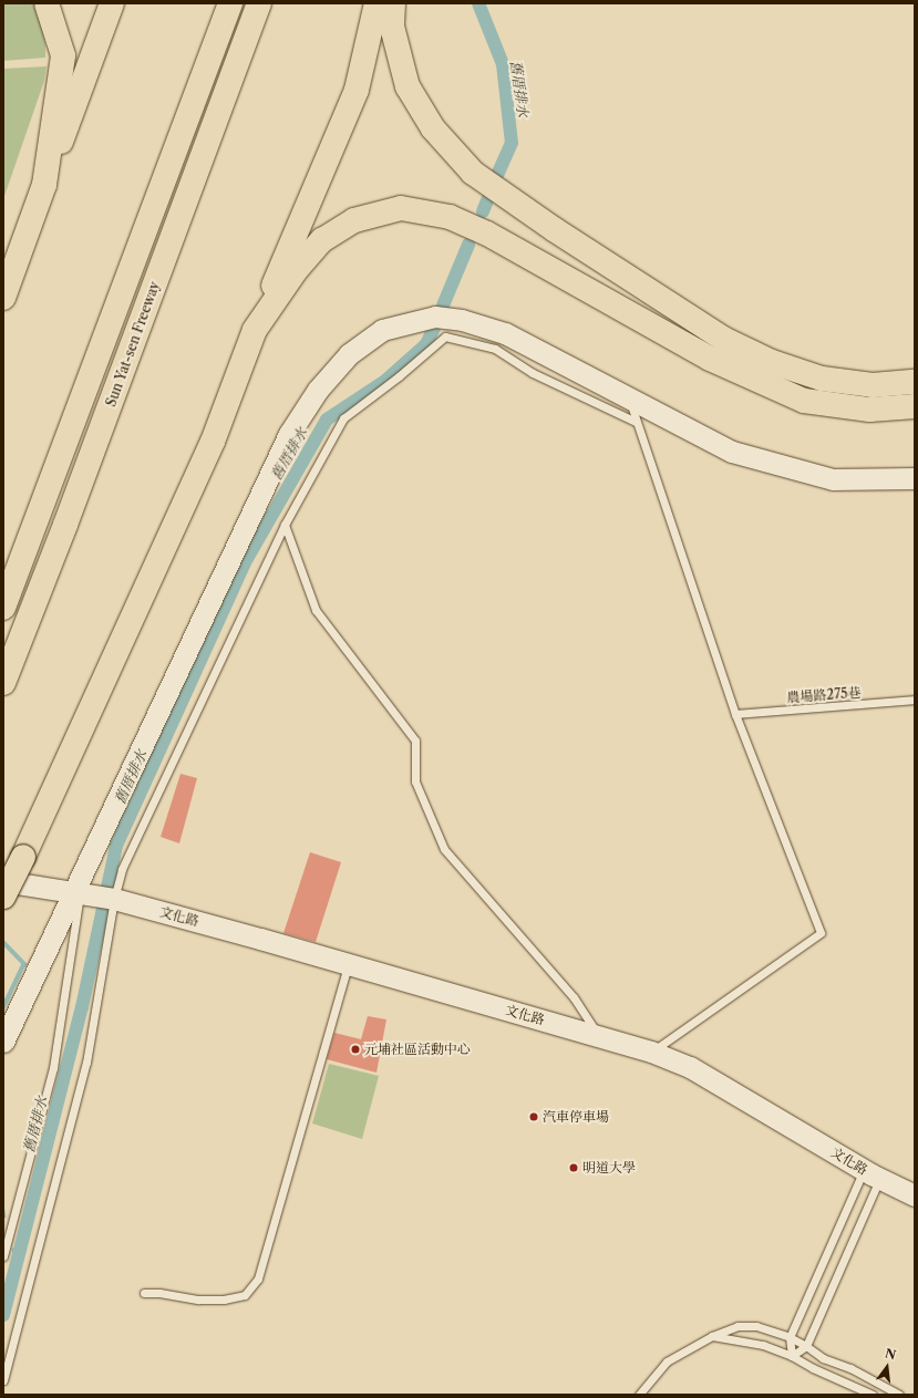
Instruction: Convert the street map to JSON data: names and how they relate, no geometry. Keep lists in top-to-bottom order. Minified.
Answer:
{"streets":{"highway":["Sun Yat-sen Freeway"],"street":["文化路"],"lane":["農場路275巷"]},"water":["舊厝排水"],"places":["元埔社區活動中心","汽車停車場","明道大學"],"north":"top"}
